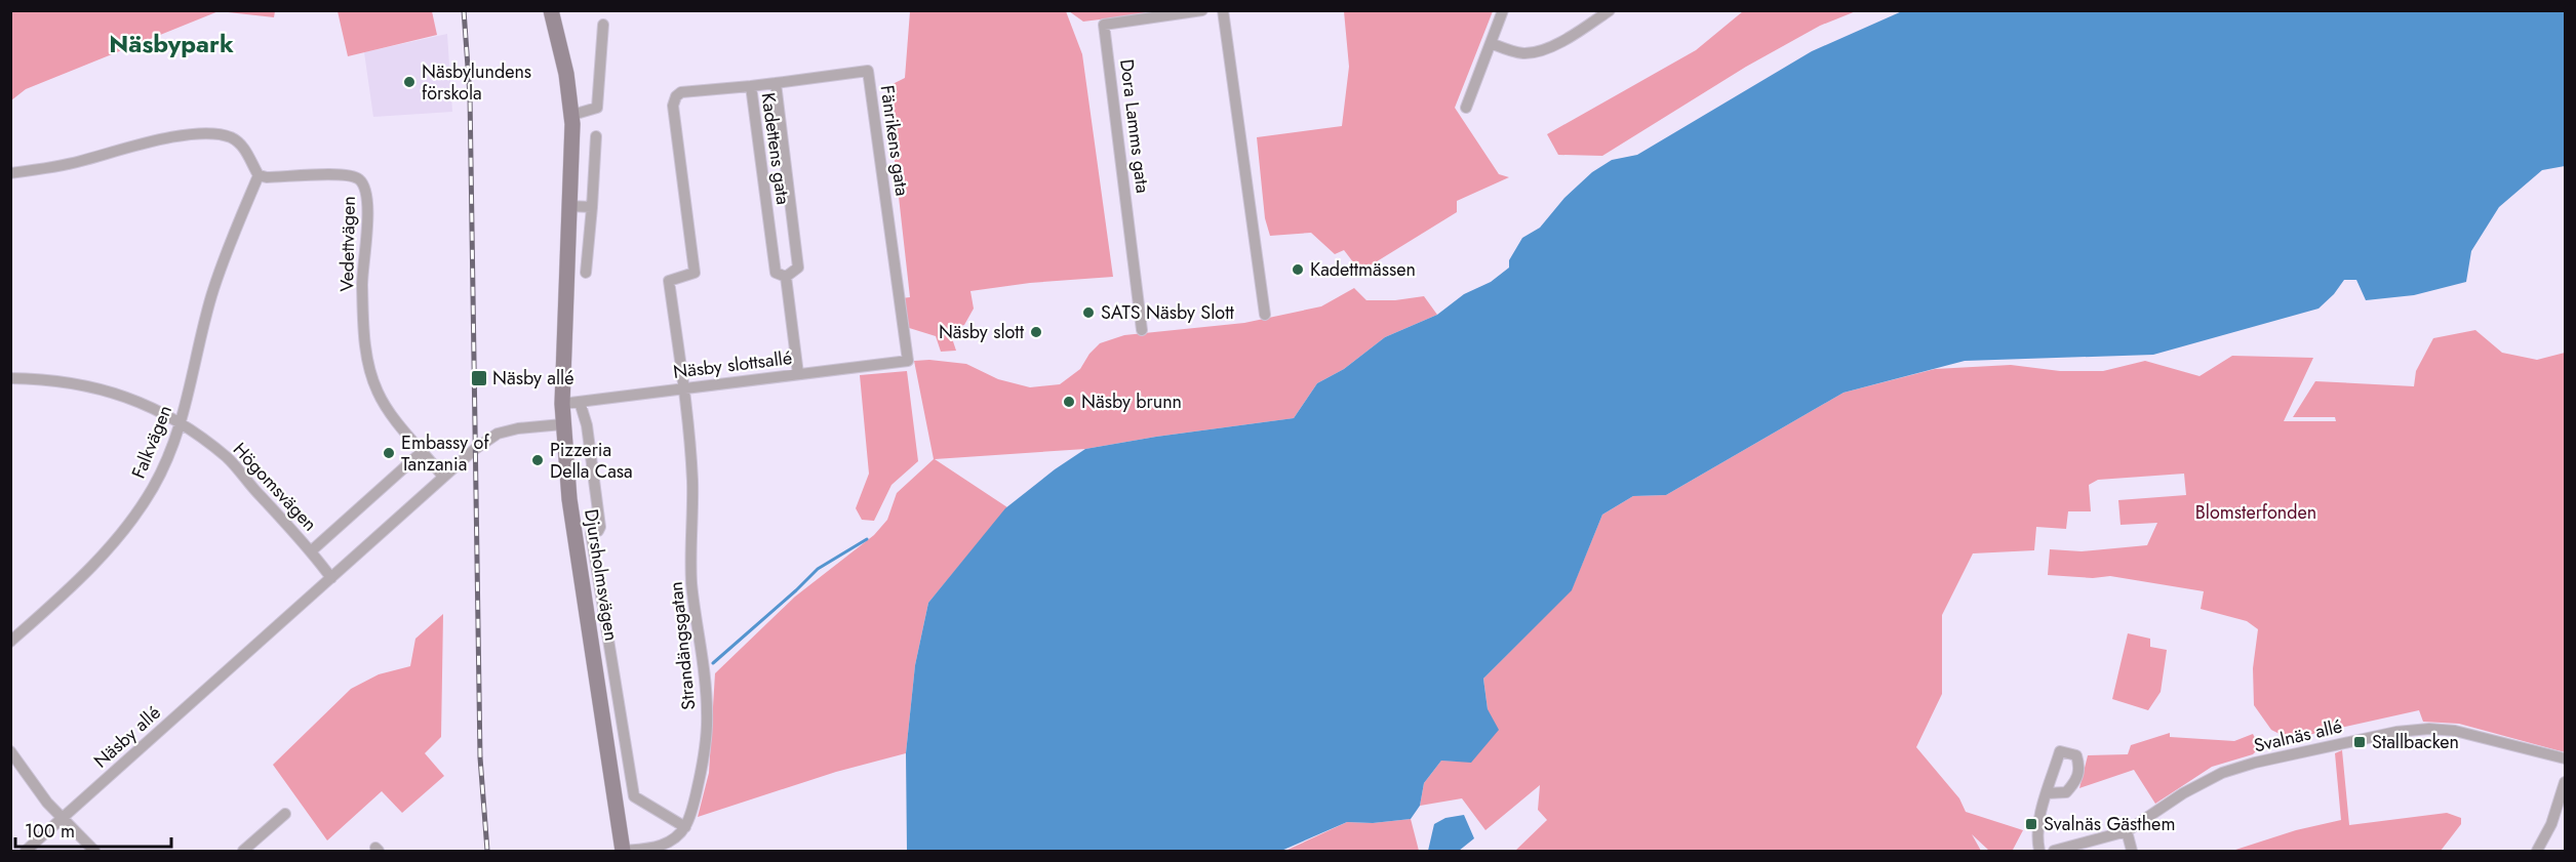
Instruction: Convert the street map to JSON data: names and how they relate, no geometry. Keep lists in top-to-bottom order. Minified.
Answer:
{"streets":{"street":["Dora Lamms gata","Fänrikens gata","Kadettens gata","Vedettvägen","Näsby slottsallé","Falkvägen","Högomsvägen","Djursholmsvägen","Strandängsgatan","Svalnäs allé","Näsby allé"]},"crossings":[["Fänrikens gata","Näsby slottsallé"],["Kadettens gata","Näsby slottsallé"],["Kadettens gata","Strandängsgatan"],["Vedettvägen","Falkvägen"],["Vedettvägen","Näsby allé"],["Näsby slottsallé","Djursholmsvägen"],["Näsby slottsallé","Strandängsgatan"],["Falkvägen","Högomsvägen"],["Högomsvägen","Näsby allé"],["Djursholmsvägen","Näsby allé"]],"districts":["Näsbypark"],"parks":["Blomsterfonden"],"places":{"other":["Näsbylundens förskola","Kadettmässen","SATS Näsby Slott","Näsby slott","Näsby brunn","Embassy of Tanzania","Pizzeria Della Casa"],"transit":["Näsby allé","Stallbacken","Svalnäs Gästhem"]},"scale_bar":"100 m"}
